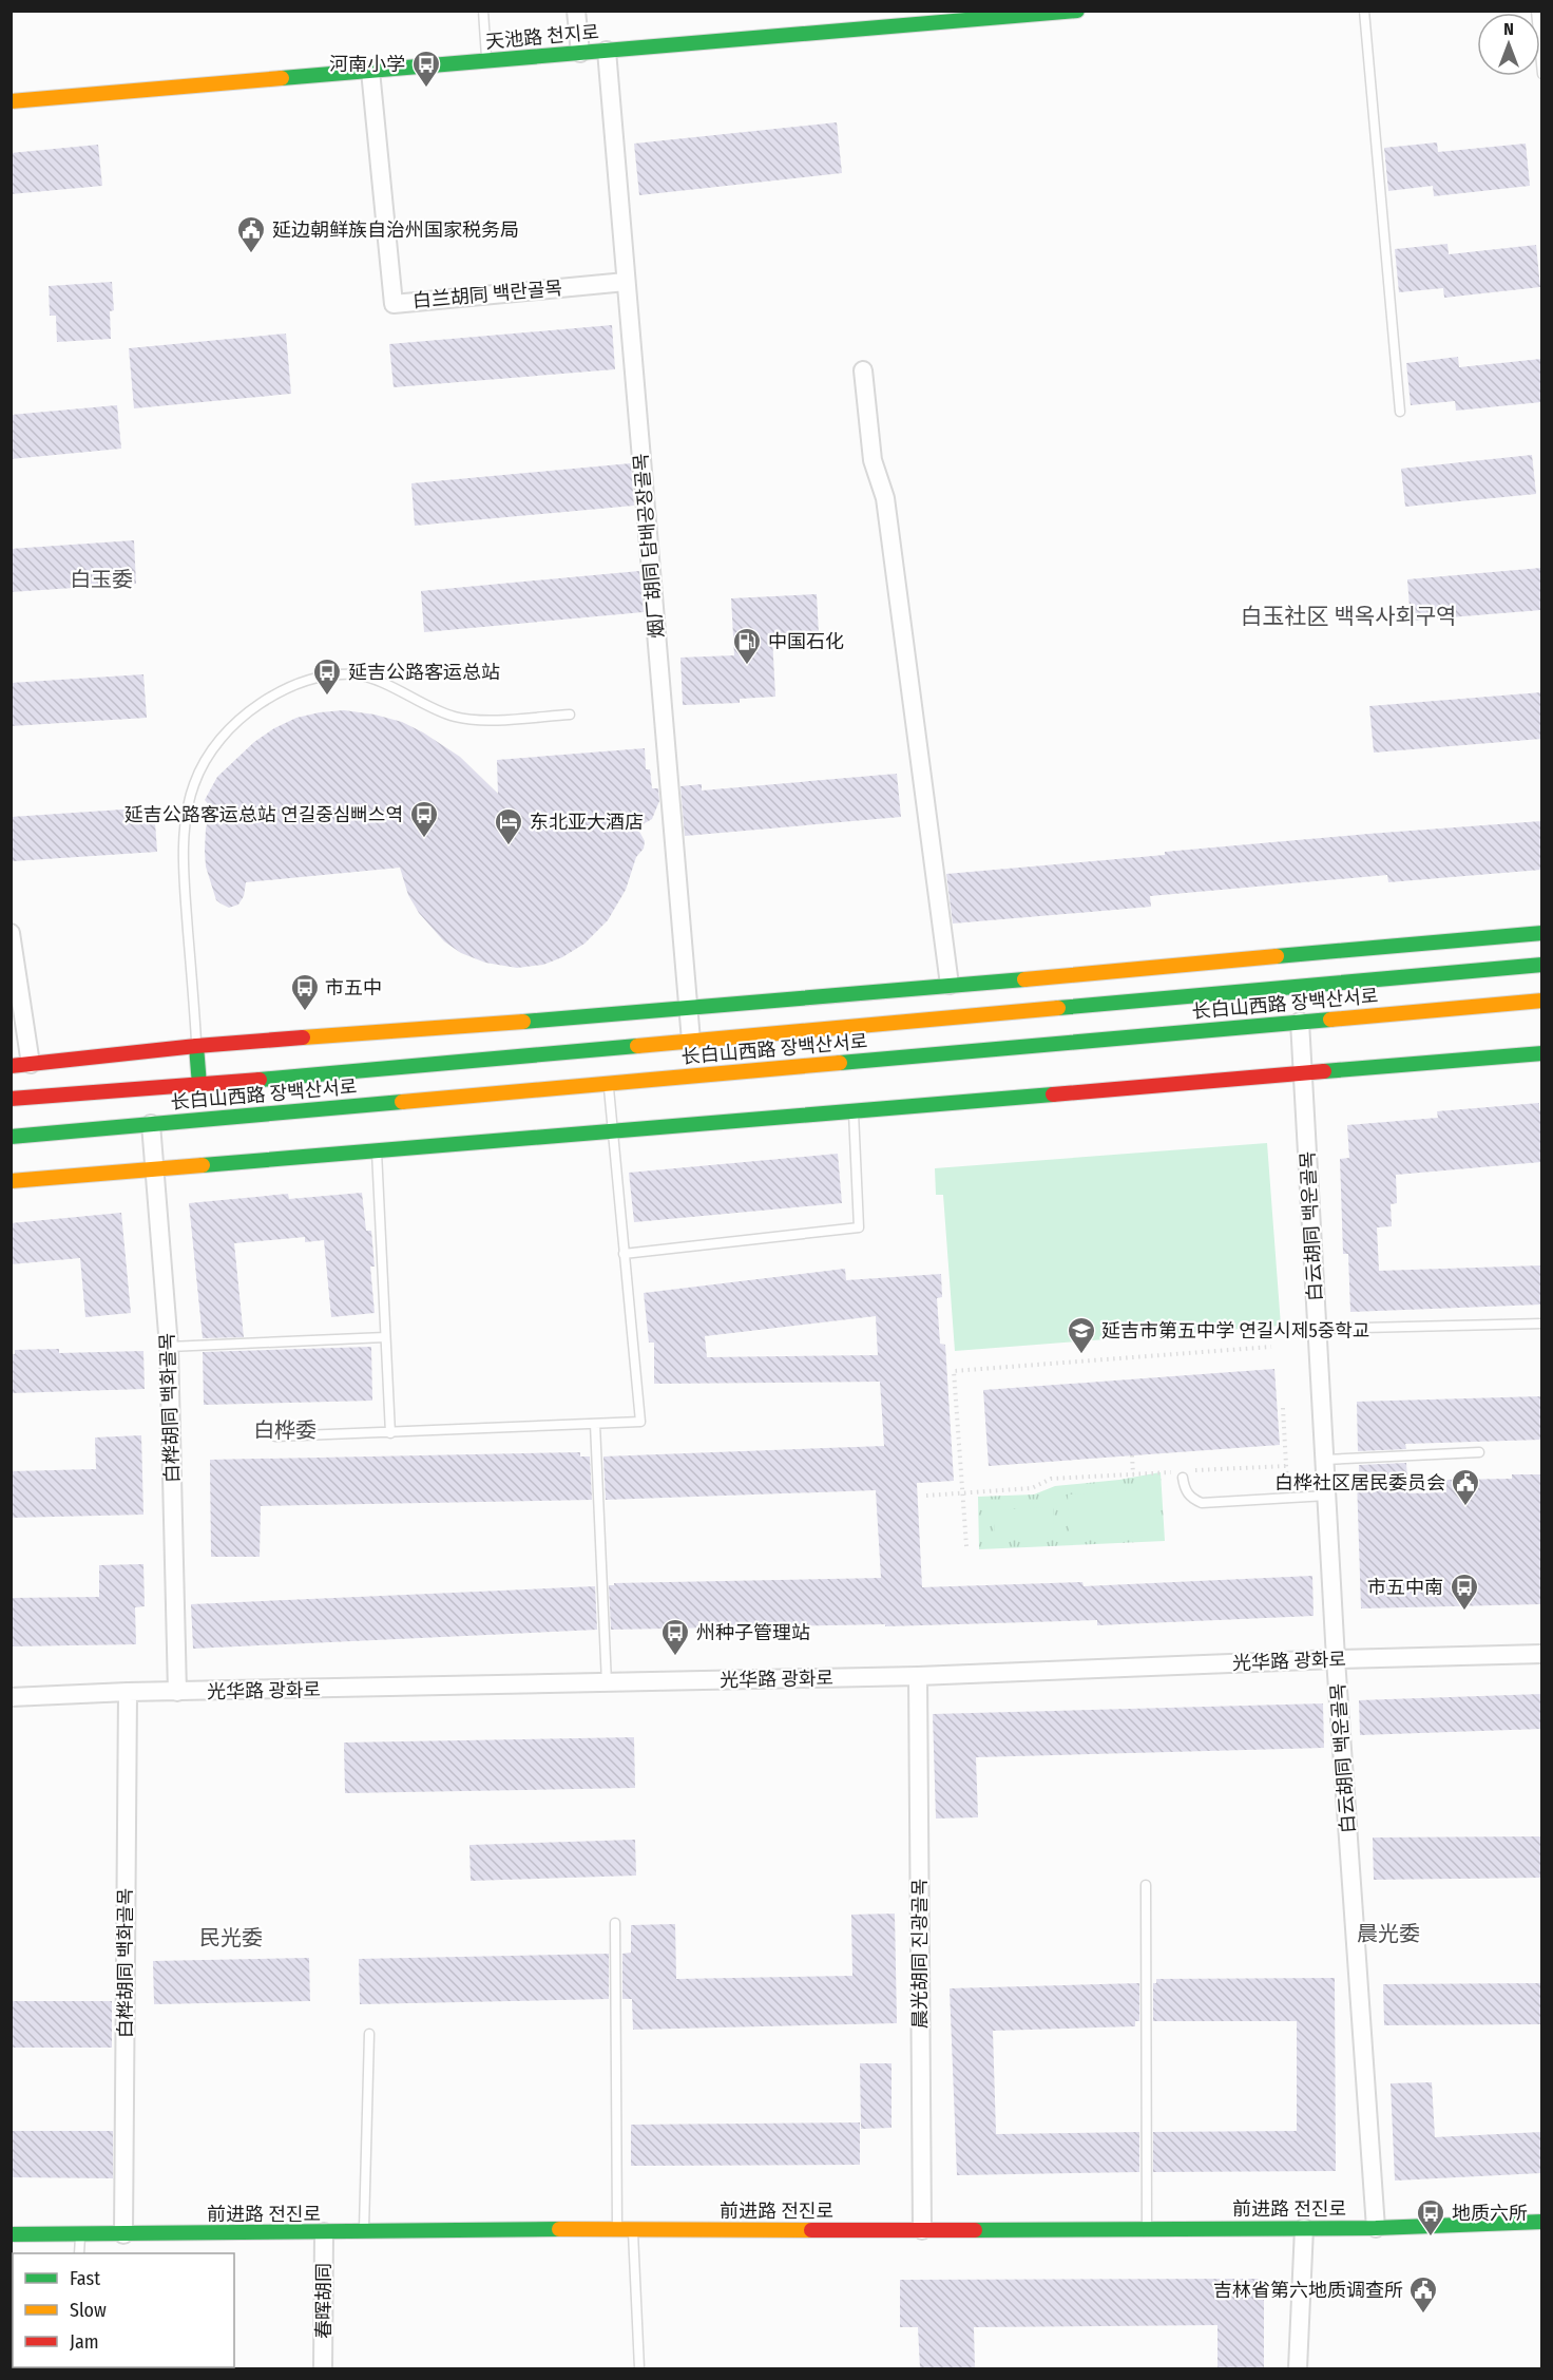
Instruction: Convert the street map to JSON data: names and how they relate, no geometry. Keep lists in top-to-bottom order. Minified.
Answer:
{"streets":{"street":["天池路 천지로","白兰胡同 백란골목","烟厂胡同 담배공장골목","长白山西路 장백산서로","白云胡同 백운골목","白桦胡同 백화골목","光华路 광화로","晨光胡同 진광골목","前进路 전진로","春晖胡同"]},"crossings":[["天池路 천지로","白兰胡同 백란골목"],["天池路 천지로","烟厂胡同 담배공장골목"],["白兰胡同 백란골목","烟厂胡同 담배공장골목"],["烟厂胡同 담배공장골목","长白山西路 장백산서로"],["长白山西路 장백산서로","白云胡同 백운골목"],["长白山西路 장백산서로","白桦胡同 백화골목"],["白云胡同 백운골목","光华路 광화로"],["白云胡同 백운골목","前进路 전진로"],["白桦胡同 백화골목","光华路 광화로"],["白桦胡同 백화골목","前进路 전진로"],["光华路 광화로","晨光胡同 진광골목"],["晨光胡同 진광골목","前进路 전진로"],["前进路 전진로","春晖胡同"]],"districts":["白玉委","白玉社区 백옥사회구역","白桦委","晨光委","民光委"],"places":{"bus stop":["河南小学","延吉公路客运总站","延吉公路客运总站 연길중심뻐스역","市五中","市五中南","州种子管理站","地质六所"],"public building":["延边朝鲜族自治州国家税务局","白桦社区居民委员会","吉林省第六地质调查所"],"fuel station":["中国石化"],"hotel":["东北亚大酒店"],"school or university":["延吉市第五中学 연길시제5중학교"]},"legend":["Fast","Slow","Jam"],"north":"top"}
